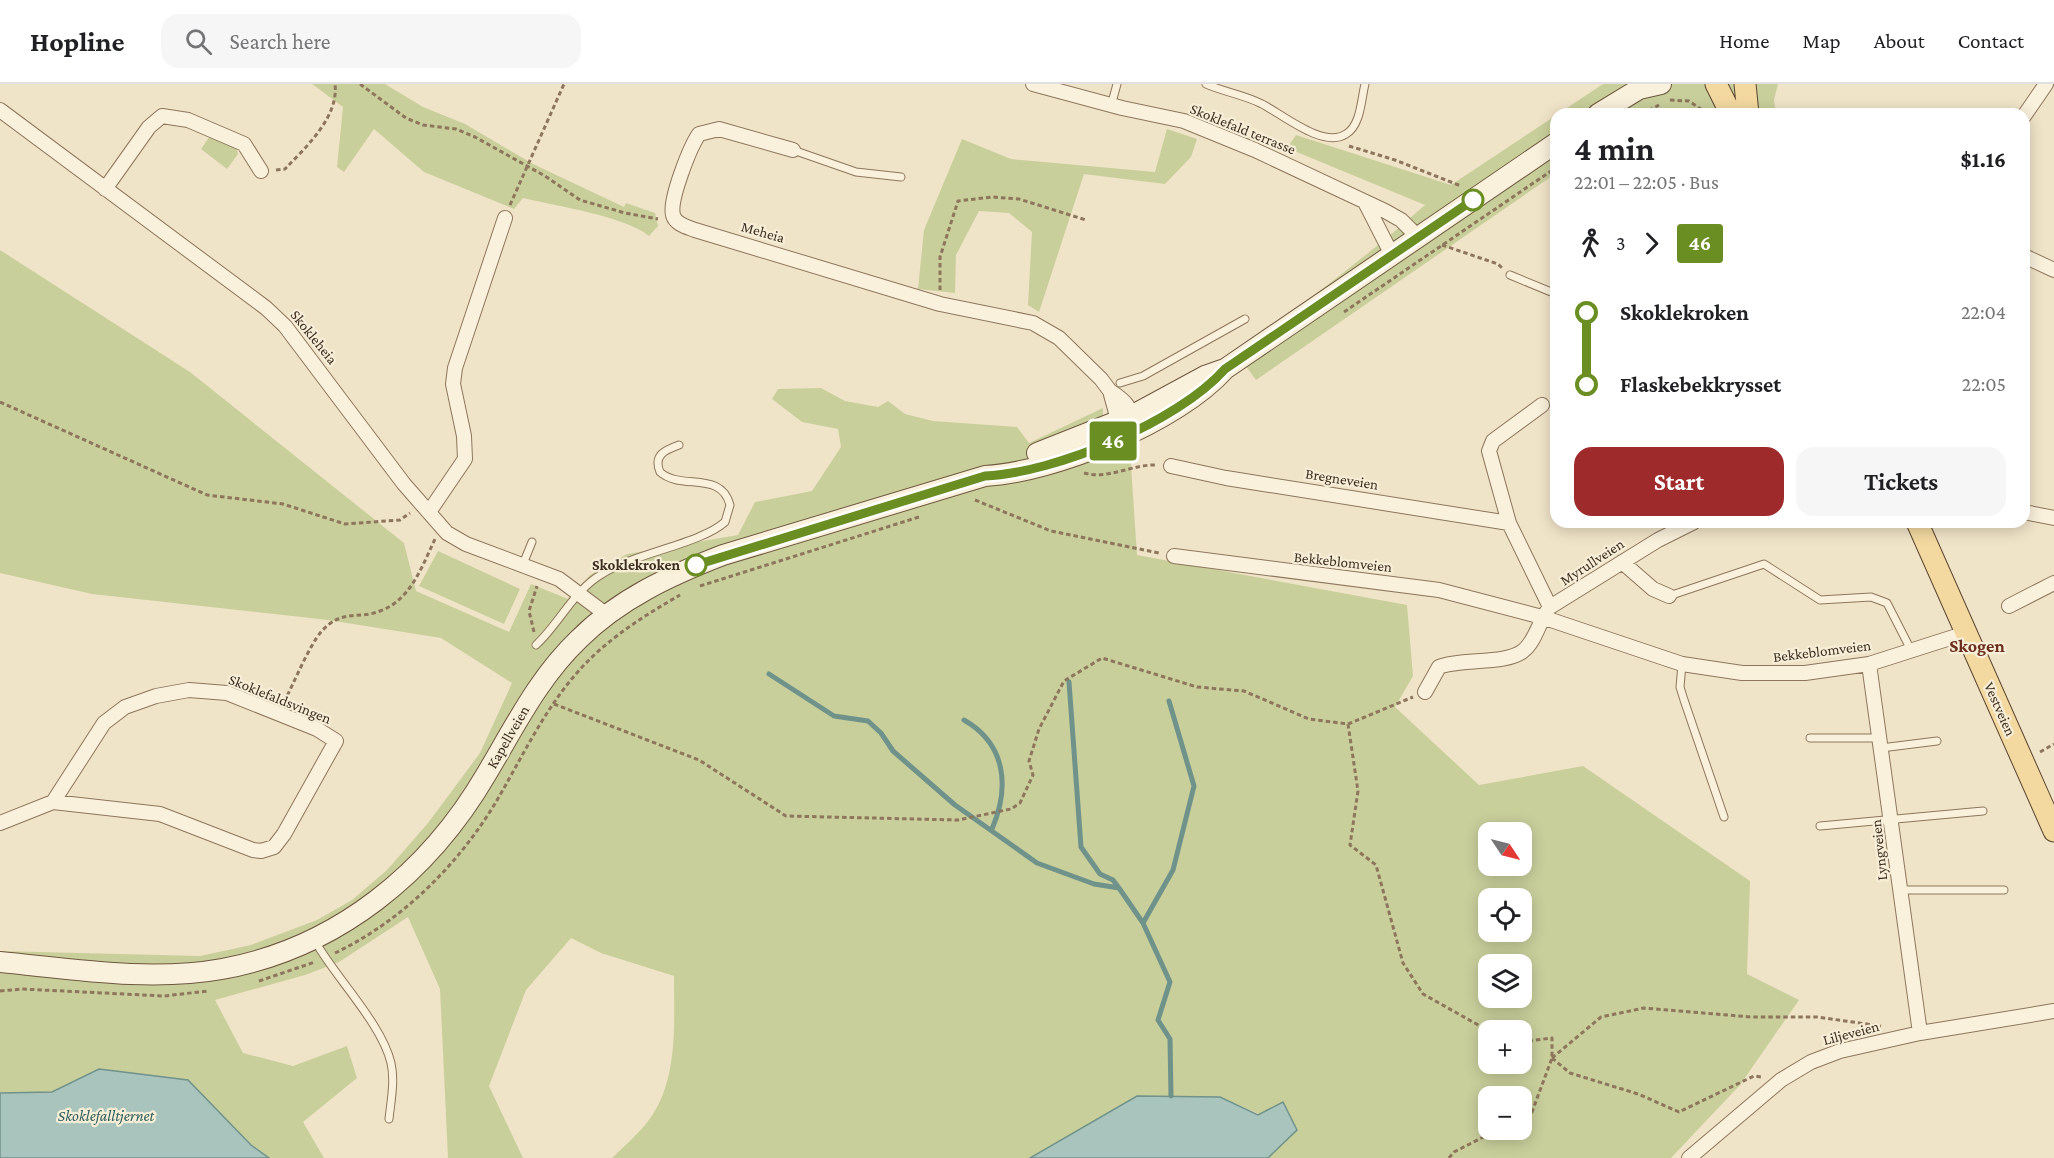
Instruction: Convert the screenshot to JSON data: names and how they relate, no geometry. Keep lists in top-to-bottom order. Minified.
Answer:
{"streets":{"main road":["Vestveien","Kapellveien"],"street":["Skoklefald terrasse","Meheia","Skokleheia","Bregneveien","Bekkeblomveien","Myrullveien","Skoklefaldsvingen","Lyngveien","Liljeveien"]},"crossings":[["Skoklefald terrasse","Kapellveien"],["Meheia","Kapellveien"],["Skokleheia","Kapellveien"],["Bekkeblomveien","Myrullveien"],["Bekkeblomveien","Vestveien"],["Bekkeblomveien","Lyngveien"],["Lyngveien","Liljeveien"]],"districts":["Skogen"],"water":["Skoklefalltjernet"],"places":["Skoklekroken"],"lines":["bus line 46"],"north":"bottom right","page":{"header":"Hopline","search":"Search here","nav":["Home","Map","About","Contact"],"on_map":"46","heading":["4 min","22:01 – 22:05 · Bus","$1.16"],"legs":["3","46"],"list":[{"name":"Skoklekroken","value":"22:04"},{"name":"Flaskebekkrysset","value":"22:05"}],"buttons":["Start","Tickets"],"map_buttons":["+","−"]}}
